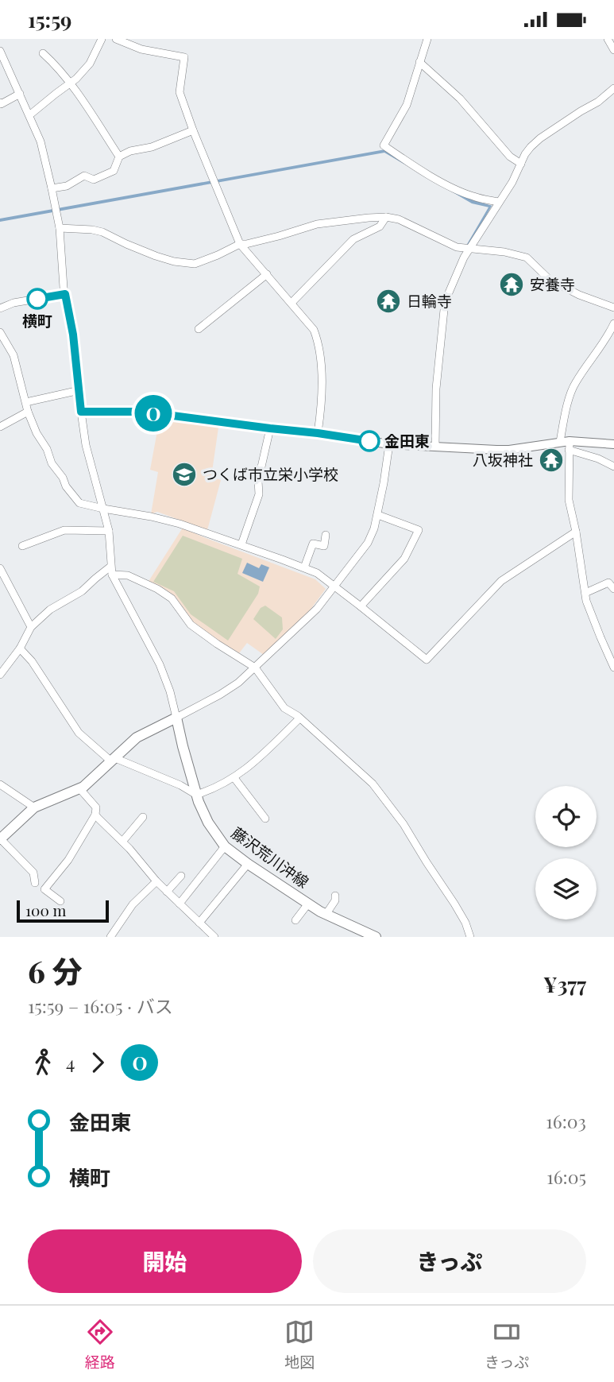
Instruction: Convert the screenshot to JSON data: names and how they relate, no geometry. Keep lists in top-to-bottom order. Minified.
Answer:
{"streets":{"main road":["藤沢荒川沖線"]},"places":{"temple":["安養寺","日輪寺","八坂神社"],"other":["横町","金田東"],"school or university":["つくば市立栄小学校"]},"lines":["bus line O"],"scale_bar":"100 m","page":{"status":"15:59","on_map":"O","scale":"100 m","heading":["6 分","15:59 – 16:05 · バス","¥377"],"legs":["4","O"],"list":[{"name":"金田東","value":"16:03"},{"name":"横町","value":"16:05"}],"buttons":["開始","きっぷ"],"tabs":["経路","地図","きっぷ"]}}
